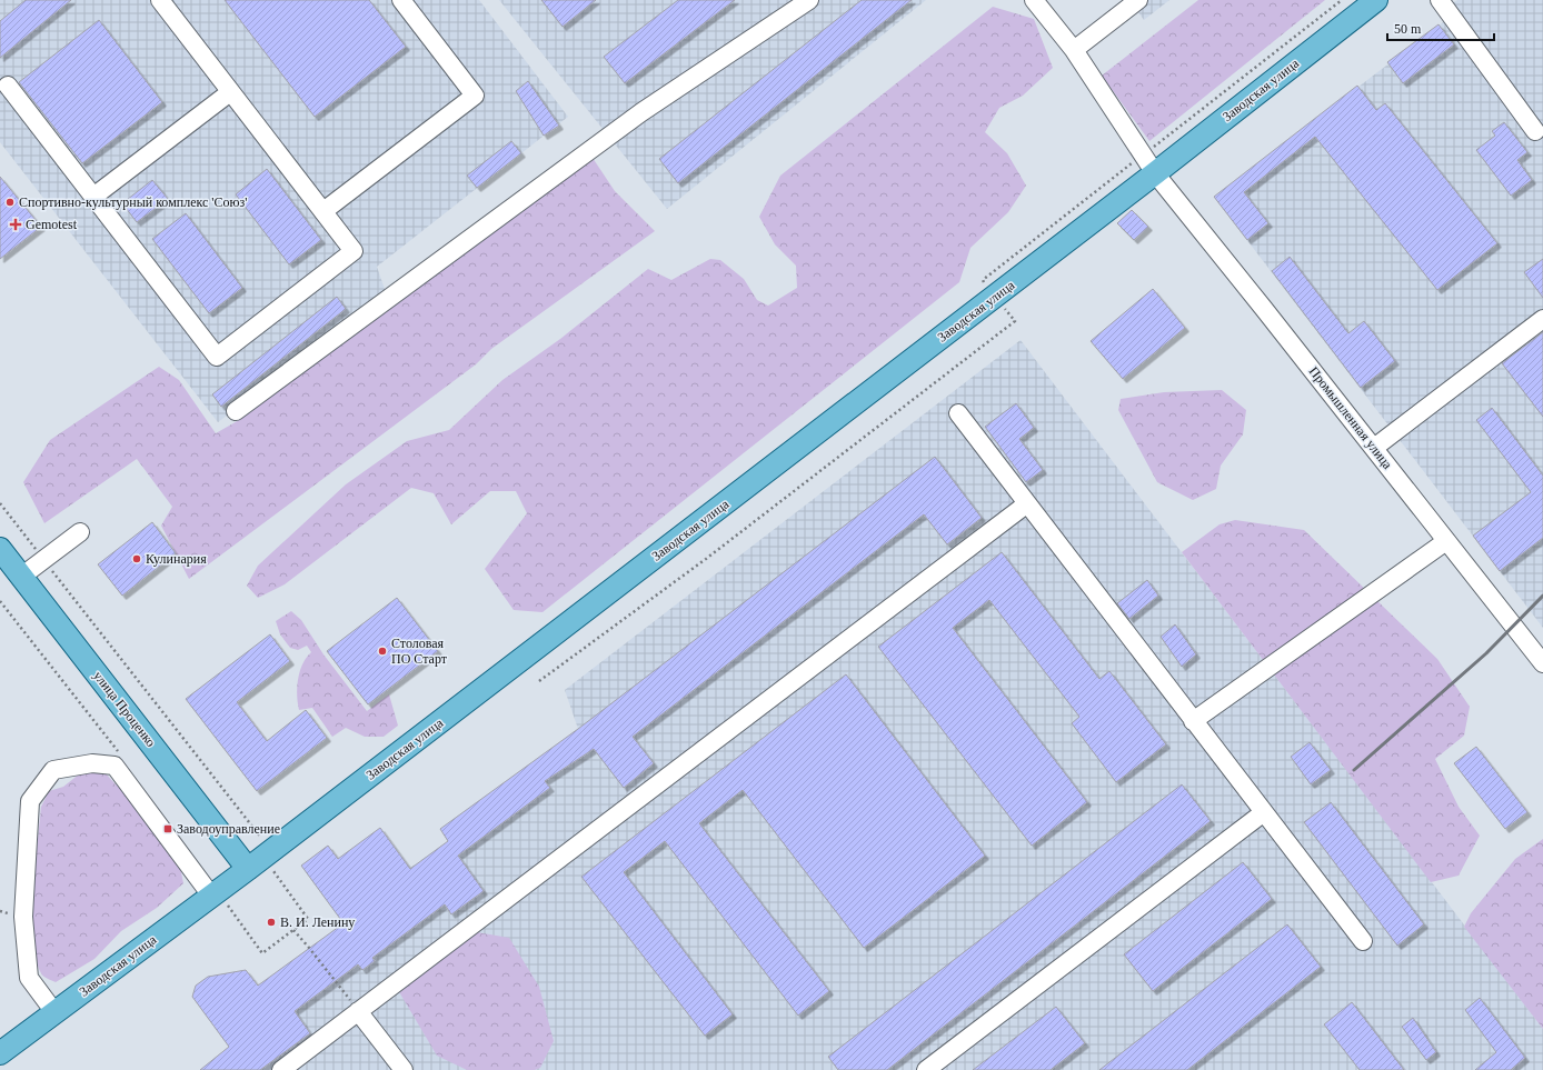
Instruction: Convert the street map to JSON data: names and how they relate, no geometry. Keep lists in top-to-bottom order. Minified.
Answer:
{"streets":{"main road":["Заводская улица","улица Проценко"],"street":["Промышленная улица"]},"crossings":[["Заводская улица","Промышленная улица"],["Заводская улица","улица Проценко"]],"places":{"other":["Спортивно-культурный комплекс 'Союз'","Кулинария","Столовая ПО Старт","В. И. Ленину"],"health":["Gemotest"],"transit":["Заводоуправление"]},"scale_bar":"50 m"}
